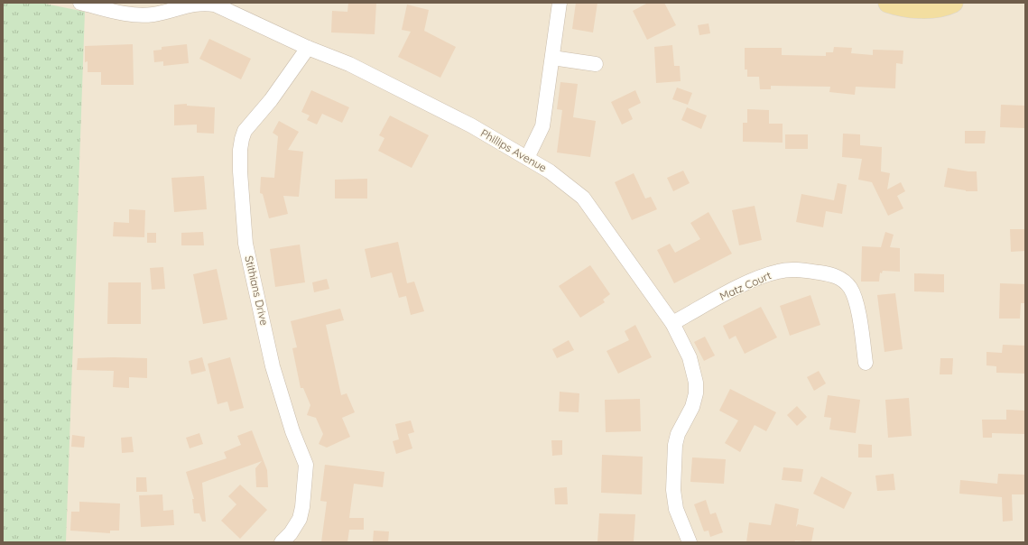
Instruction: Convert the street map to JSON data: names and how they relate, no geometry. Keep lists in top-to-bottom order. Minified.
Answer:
{"streets":{"street":["Phillips Avenue","Matz Court","Stithians Drive"]},"crossings":[["Phillips Avenue","Matz Court"],["Phillips Avenue","Stithians Drive"]]}
